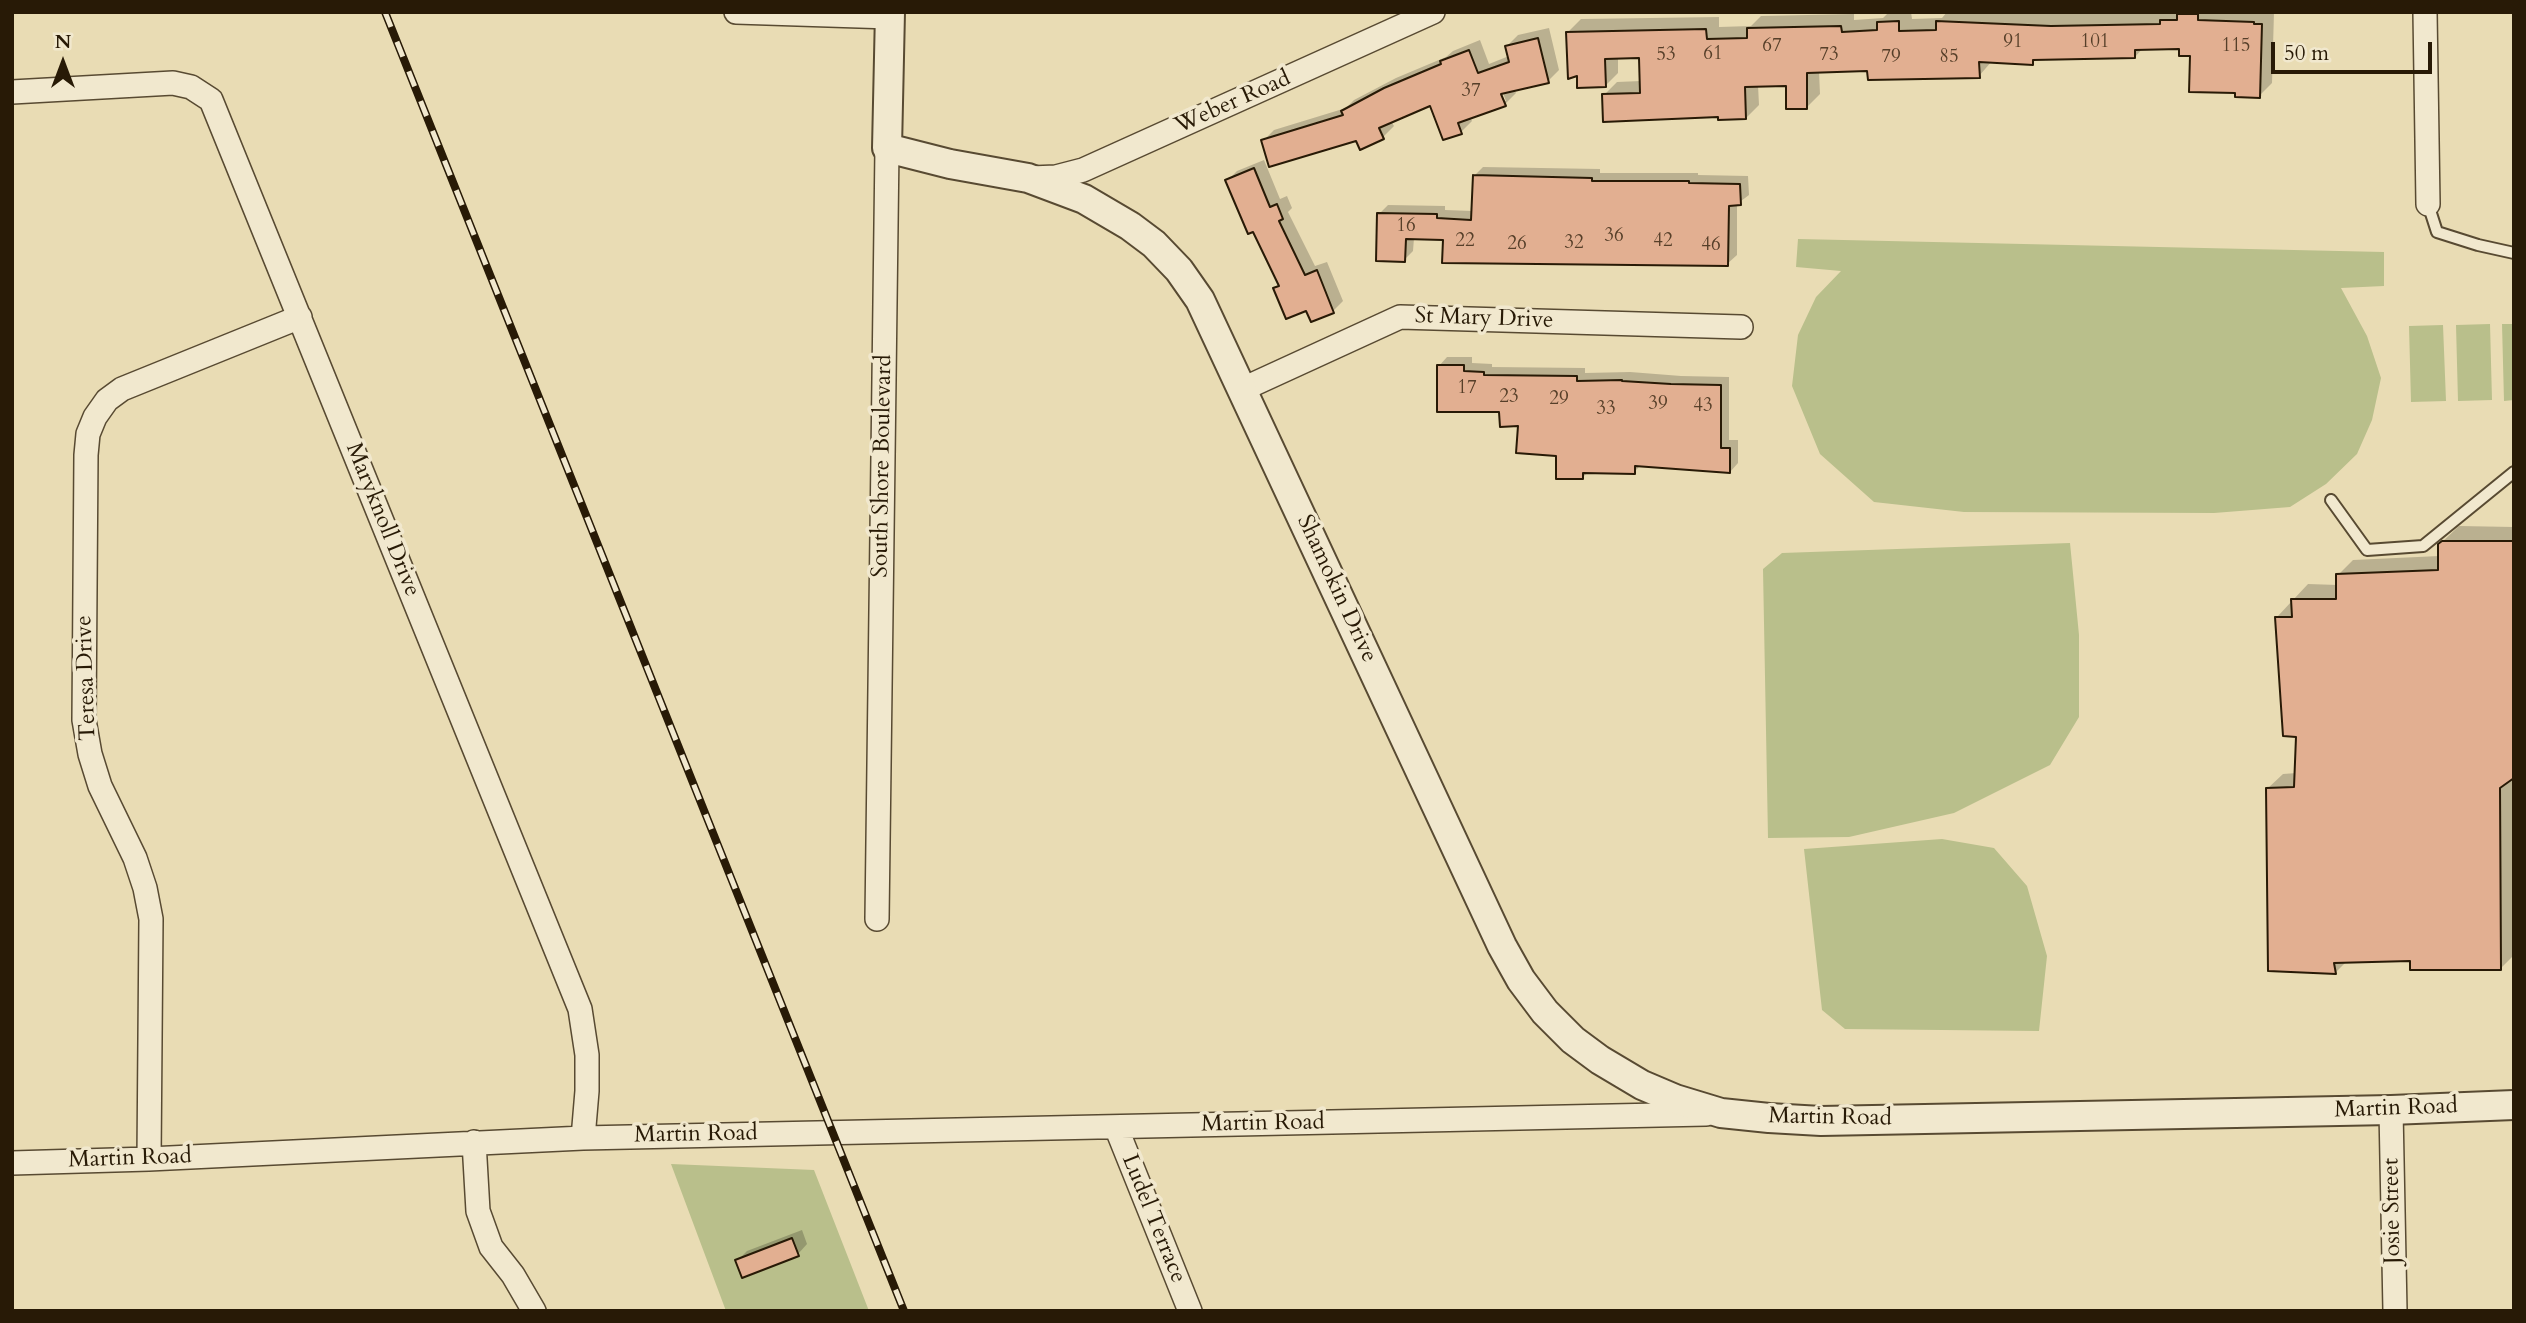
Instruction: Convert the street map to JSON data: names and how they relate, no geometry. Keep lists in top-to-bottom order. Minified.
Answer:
{"streets":{"street":["Weber Road","St Mary Drive","South Shore Boulevard","Maryknoll Drive","Shamokin Drive","Teresa Drive","Martin Road","Josie Street","Ludel Terrace"]},"crossings":[["Weber Road","Shamokin Drive"],["St Mary Drive","Shamokin Drive"],["South Shore Boulevard","Shamokin Drive"],["Maryknoll Drive","Teresa Drive"],["Maryknoll Drive","Martin Road"],["Shamokin Drive","Martin Road"],["Teresa Drive","Martin Road"],["Martin Road","Josie Street"],["Martin Road","Ludel Terrace"]],"house_numbers":["91","101","67","115","61","53","73","79","85","37","16","36","22","42","32","26","46","17","23","29","39","43","33"],"scale_bar":"50 m","north":"top"}
